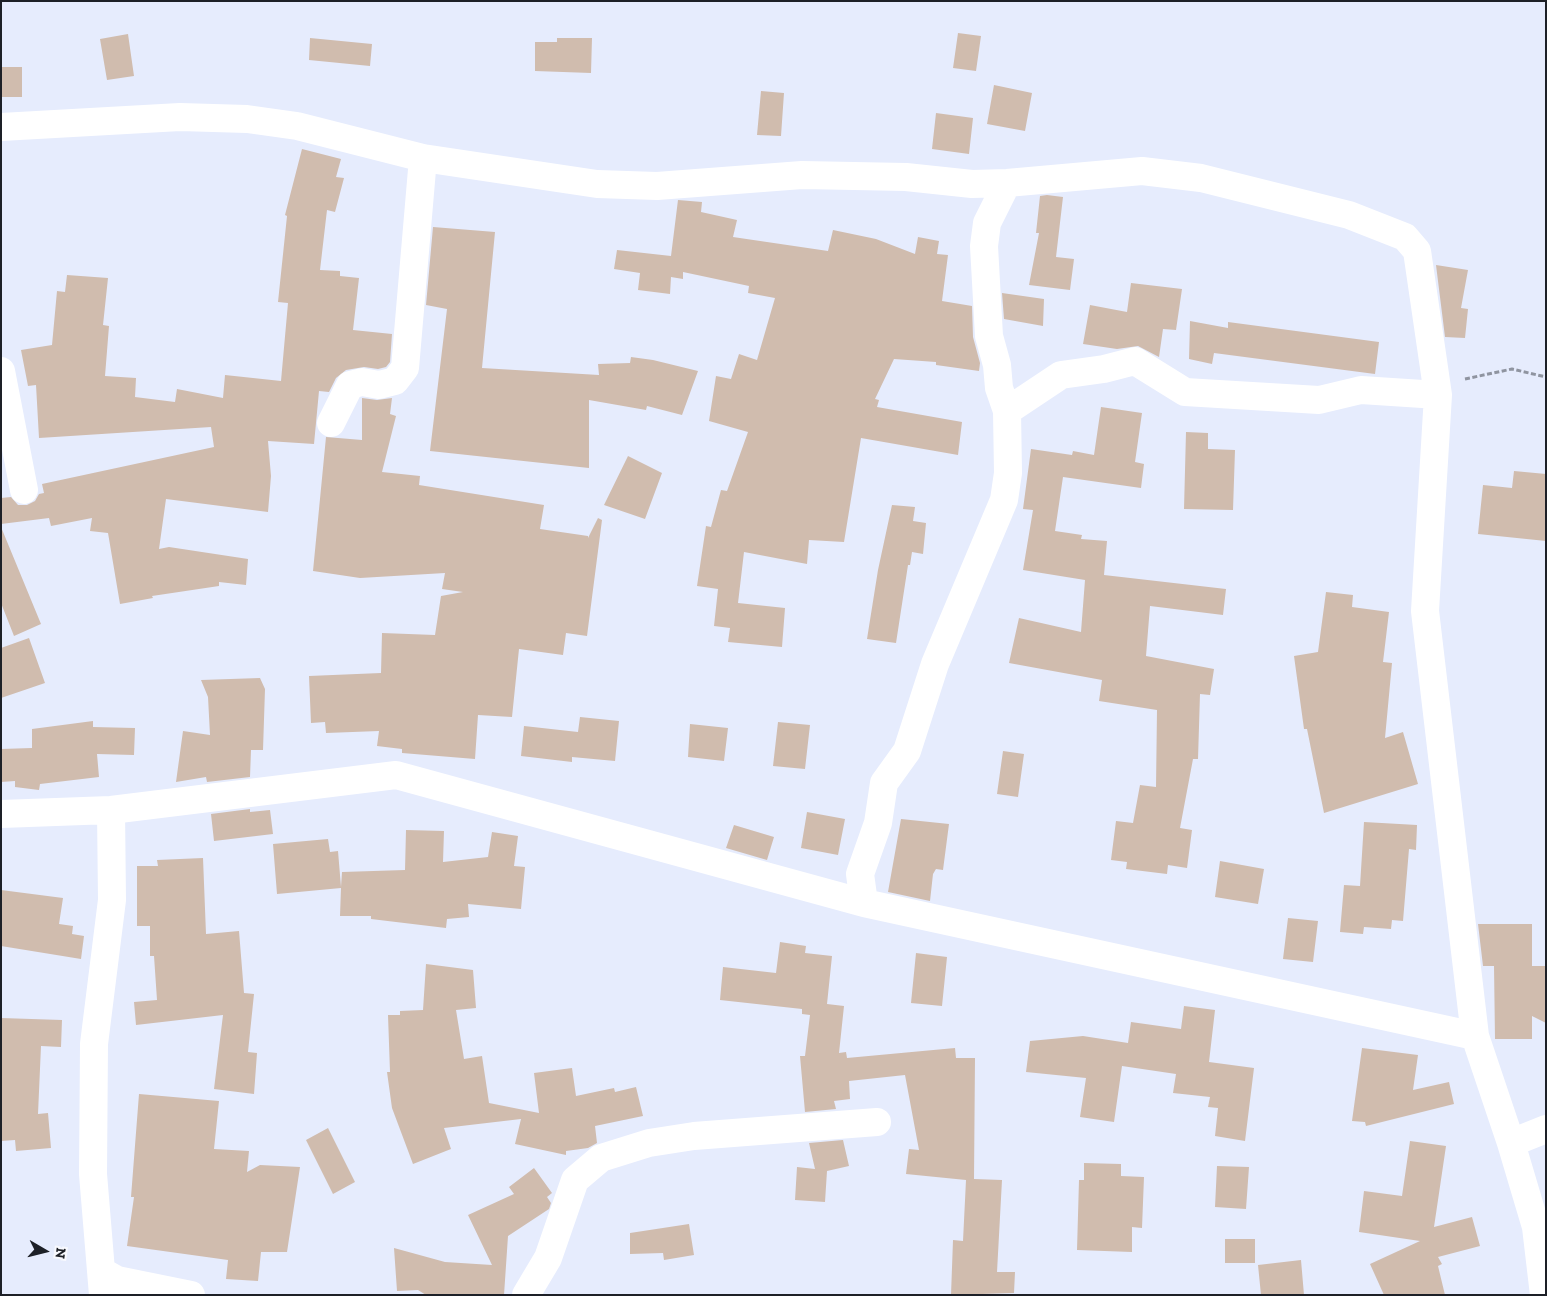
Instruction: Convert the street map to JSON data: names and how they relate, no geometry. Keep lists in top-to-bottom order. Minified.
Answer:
{"north":"right"}
